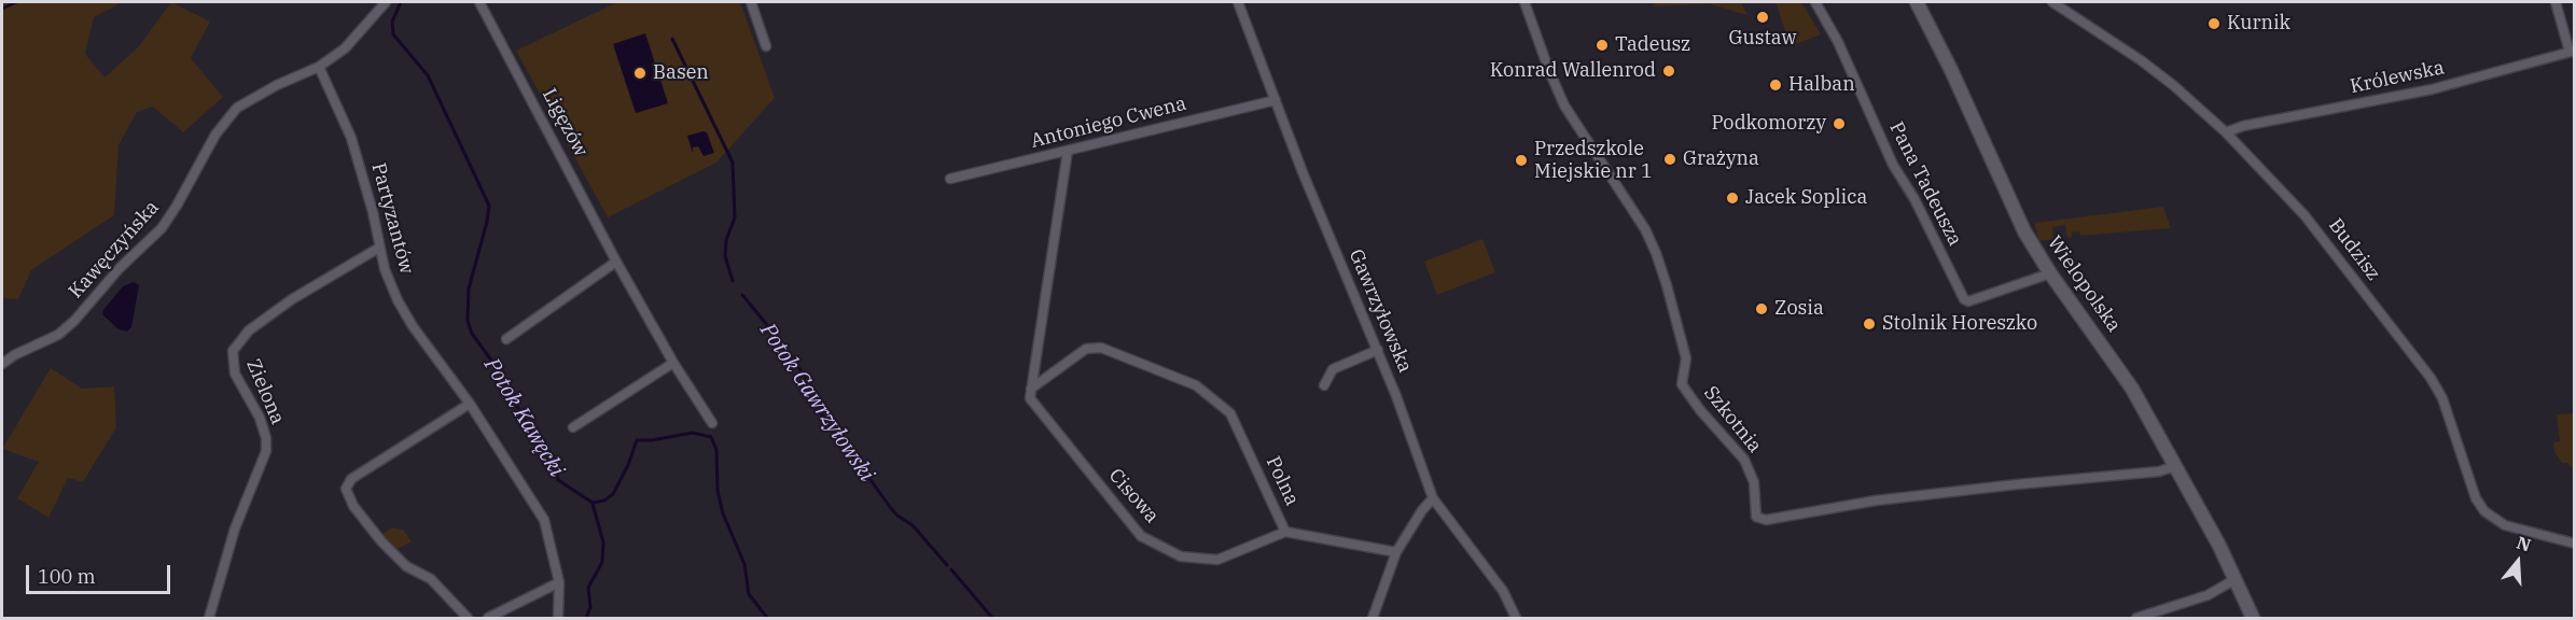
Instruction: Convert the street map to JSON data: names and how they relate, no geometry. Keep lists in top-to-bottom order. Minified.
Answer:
{"streets":{"street":["Królewska","Ligęzów","Antoniego Cwena","Pana Tadeusza","Partyzantów","Kawęczyńska","Budzisz","Wielopolska","Gawrzyłowska","Zielona","Szkotnia","Polna","Cisowa"]},"crossings":[["Królewska","Budzisz"],["Antoniego Cwena","Gawrzyłowska"],["Pana Tadeusza","Wielopolska"],["Partyzantów","Kawęczyńska"],["Partyzantów","Zielona"],["Wielopolska","Szkotnia"],["Polna","Cisowa"]],"water":["Potok Gawrzyłowski","Potok Kawęcki"],"places":["Gustaw","Kurnik","Tadeusz","Konrad Wallenrod","Basen","Halban","Podkomorzy","Grażyna","Przedszkole Miejskie nr 1","Jacek Soplica","Zosia","Stolnik Horeszko"],"scale_bar":"100 m","north":"top"}
